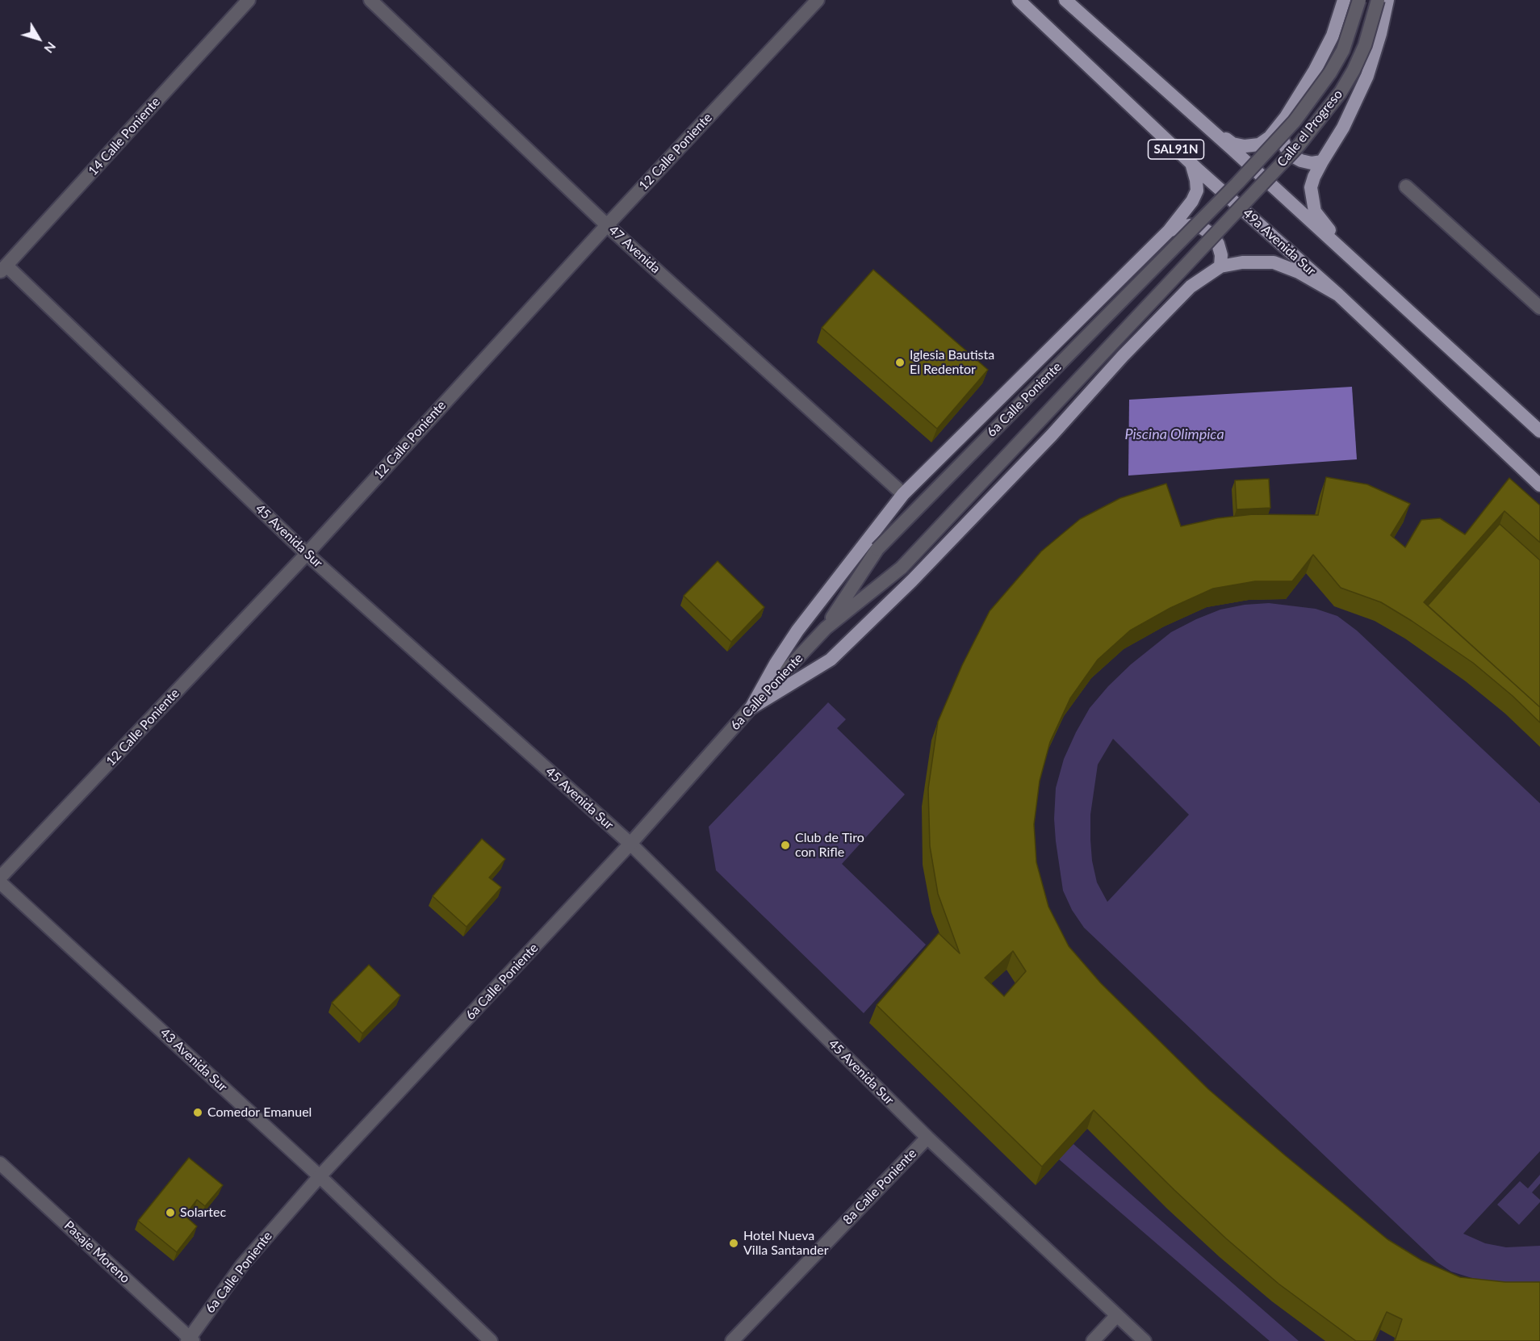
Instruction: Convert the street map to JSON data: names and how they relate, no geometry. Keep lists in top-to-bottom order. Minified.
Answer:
{"streets":{"main road":["SAL91N","49a Avenida Sur"],"street":["Calle el Progreso","14 Calle Poniente","12 Calle Poniente","47 Avenida","6a Calle Poniente","45 Avenida Sur","43 Avenida Sur","8a Calle Poniente","Pasaje Moreno"]},"crossings":[["Calle el Progreso","6a Calle Poniente"],["14 Calle Poniente","45 Avenida Sur"],["12 Calle Poniente","47 Avenida"],["12 Calle Poniente","45 Avenida Sur"],["6a Calle Poniente","45 Avenida Sur"],["6a Calle Poniente","43 Avenida Sur"],["6a Calle Poniente","Pasaje Moreno"],["45 Avenida Sur","8a Calle Poniente"]],"water":["Piscina Olimpica"],"places":["Iglesia Bautista El Redentor","Club de Tiro con Rifle","Comedor Emanuel","Solartec","Hotel Nueva Villa Santander"],"north":"bottom right"}
